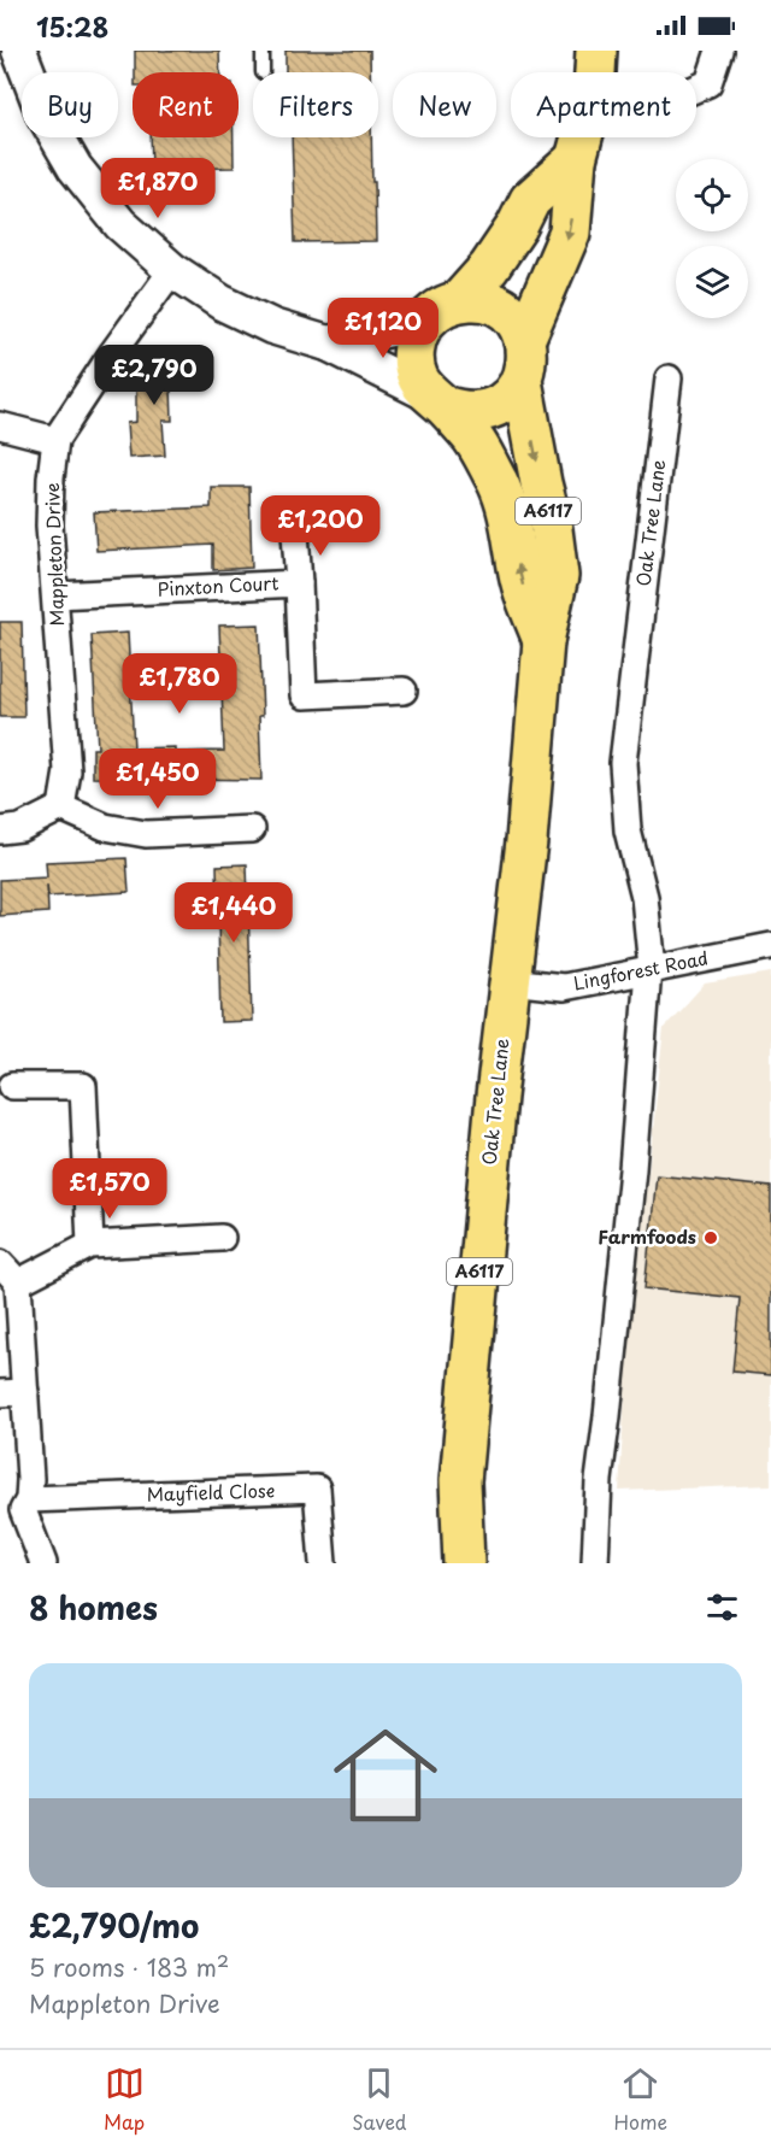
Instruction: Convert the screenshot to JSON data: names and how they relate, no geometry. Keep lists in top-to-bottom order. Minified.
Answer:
{"streets":{"main road":["A6117","Oak Tree Lane"],"street":["Mappleton Drive","Pinxton Court","Lingforest Road","Mayfield Close"]},"crossings":[["Oak Tree Lane","Lingforest Road"],["Mappleton Drive","Pinxton Court"]],"places":["Farmfoods"],"page":{"status":"15:28","chip":["Buy","Rent","Filters","New","Apartment"],"price":["£1,870","£1,120","£2,790","£1,200","£1,780","£1,450","£1,440","£1,570"],"heading":"8 homes","list":[{"name":"£2,790/mo","note":"5 rooms · 183 m² · Mappleton Drive"}],"tabs":["Map","Saved","Home"]}}
